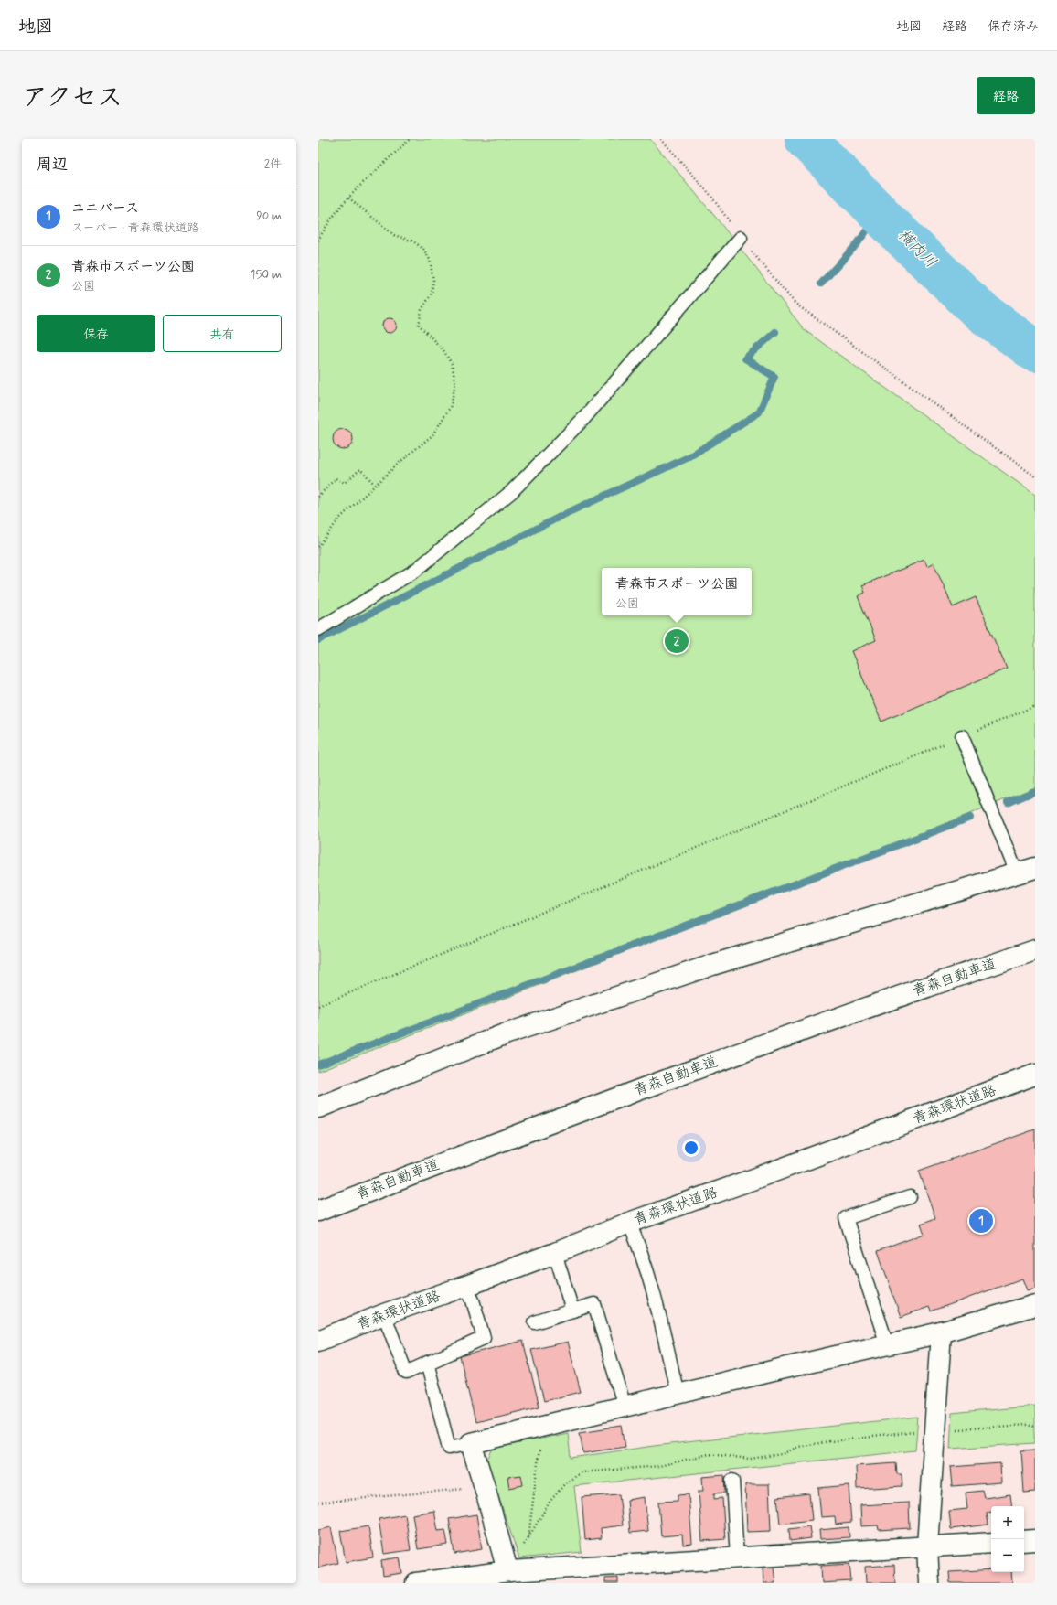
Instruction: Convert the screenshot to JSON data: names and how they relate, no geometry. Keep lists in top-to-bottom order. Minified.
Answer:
{"streets":{"main road":["青森自動車道","青森環状道路"]},"water":["横内川"],"page":{"header":"地図","nav":["地図","経路","保存済み"],"title":"アクセス","buttons":["経路",["保存","共有"]],"heading":["周辺","2件"],"list":[{"mark":"1","name":"ユニバース","note":"スーパー · 青森環状道路","value":"90 m"},{"mark":"2","name":"青森市スポーツ公園","note":"公園","value":"150 m"}],"popup":["青森市スポーツ公園","公園"],"pins":["2","1"],"map_buttons":["+","−"]}}
